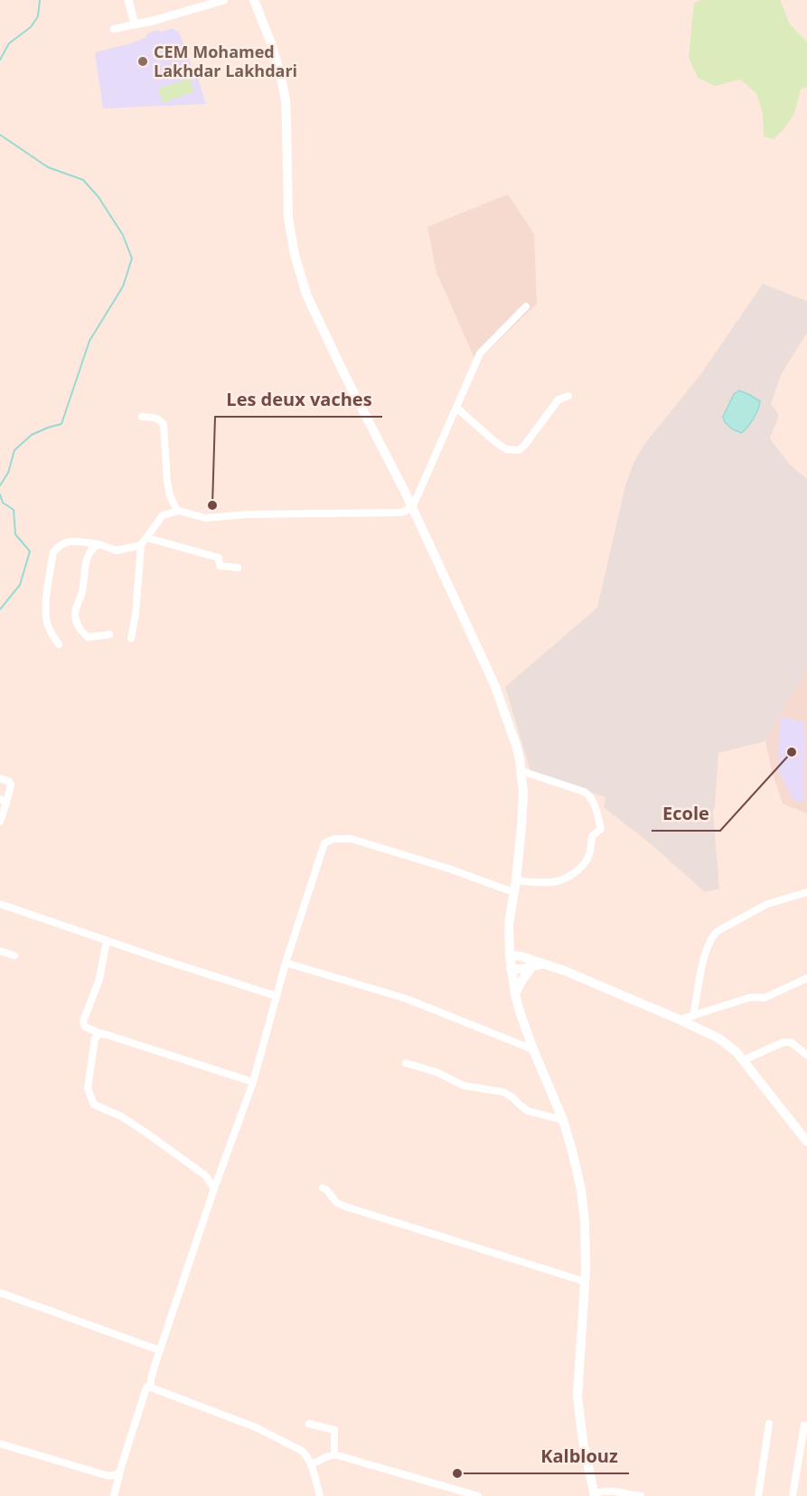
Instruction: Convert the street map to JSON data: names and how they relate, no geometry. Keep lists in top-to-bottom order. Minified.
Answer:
{"places":["CEM Mohamed Lakhdar Lakhdari","Les deux vaches","Ecole","Kalblouz"]}
